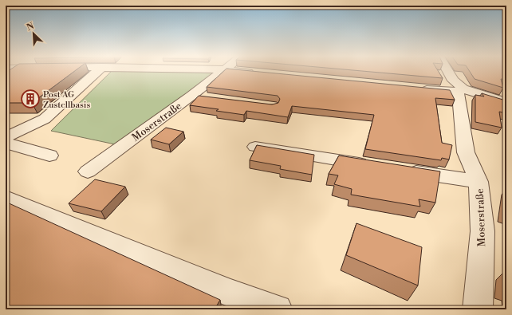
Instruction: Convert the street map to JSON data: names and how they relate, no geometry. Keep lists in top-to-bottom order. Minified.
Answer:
{"streets":{"street":["Moserstraße"]},"places":{"building":["Post AG Zustellbasis"]},"north":"top left"}
